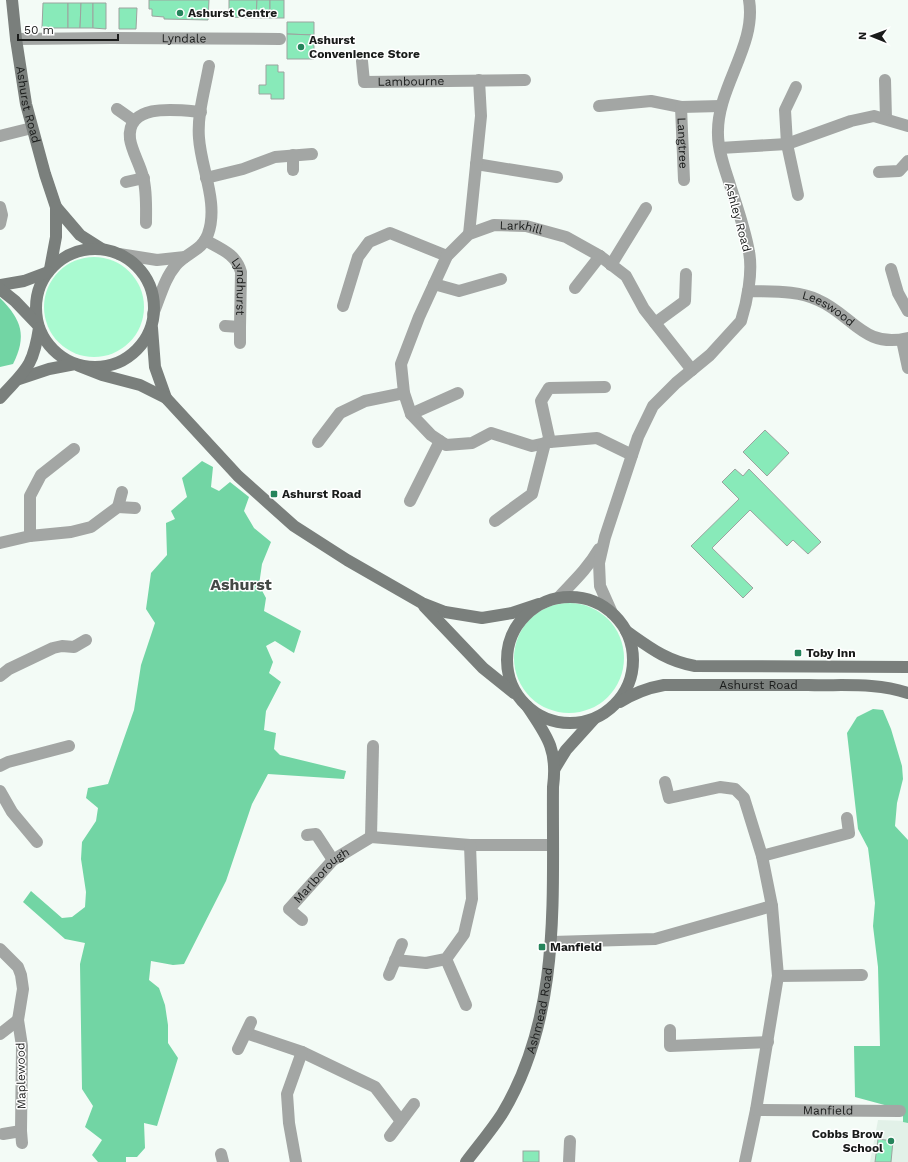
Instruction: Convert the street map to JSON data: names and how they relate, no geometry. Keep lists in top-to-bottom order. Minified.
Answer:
{"streets":{"street":["Lyndale","Lambourne","Ashurst Road","Langtree","Ashley Road","Larkhill","Lyndhurst","Leeswood","Marlborough","Ashmead Road","Maplewood","Manfield"]},"crossings":[["Lyndale","Ashurst Road"],["Ashurst Road","Ashley Road"],["Ashurst Road","Ashmead Road"],["Ashley Road","Larkhill"],["Ashley Road","Leeswood"],["Ashley Road","Ashmead Road"]],"districts":["Ashurst"],"places":{"other":["Ashurst Centre","Ashurst Convenience Store","Cobbs Brow School"],"transit":["Ashurst Road","Toby Inn","Manfield"]},"scale_bar":"50 m","north":"left"}
